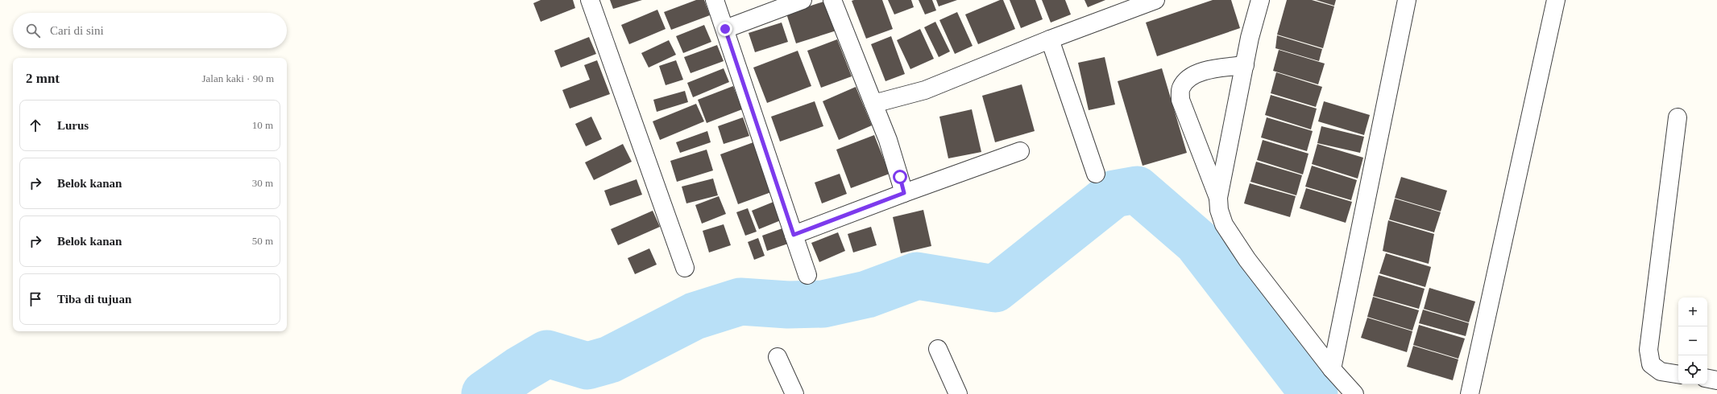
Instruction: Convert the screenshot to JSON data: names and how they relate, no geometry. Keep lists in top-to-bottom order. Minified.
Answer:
{"page":{"search":"Cari di sini","heading":["2 mnt","Jalan kaki · 90 m"],"list":[["Lurus","10 m"],["Belok kanan","30 m"],["Belok kanan","50 m"],"Tiba di tujuan"],"map_buttons":["+","−"]}}
